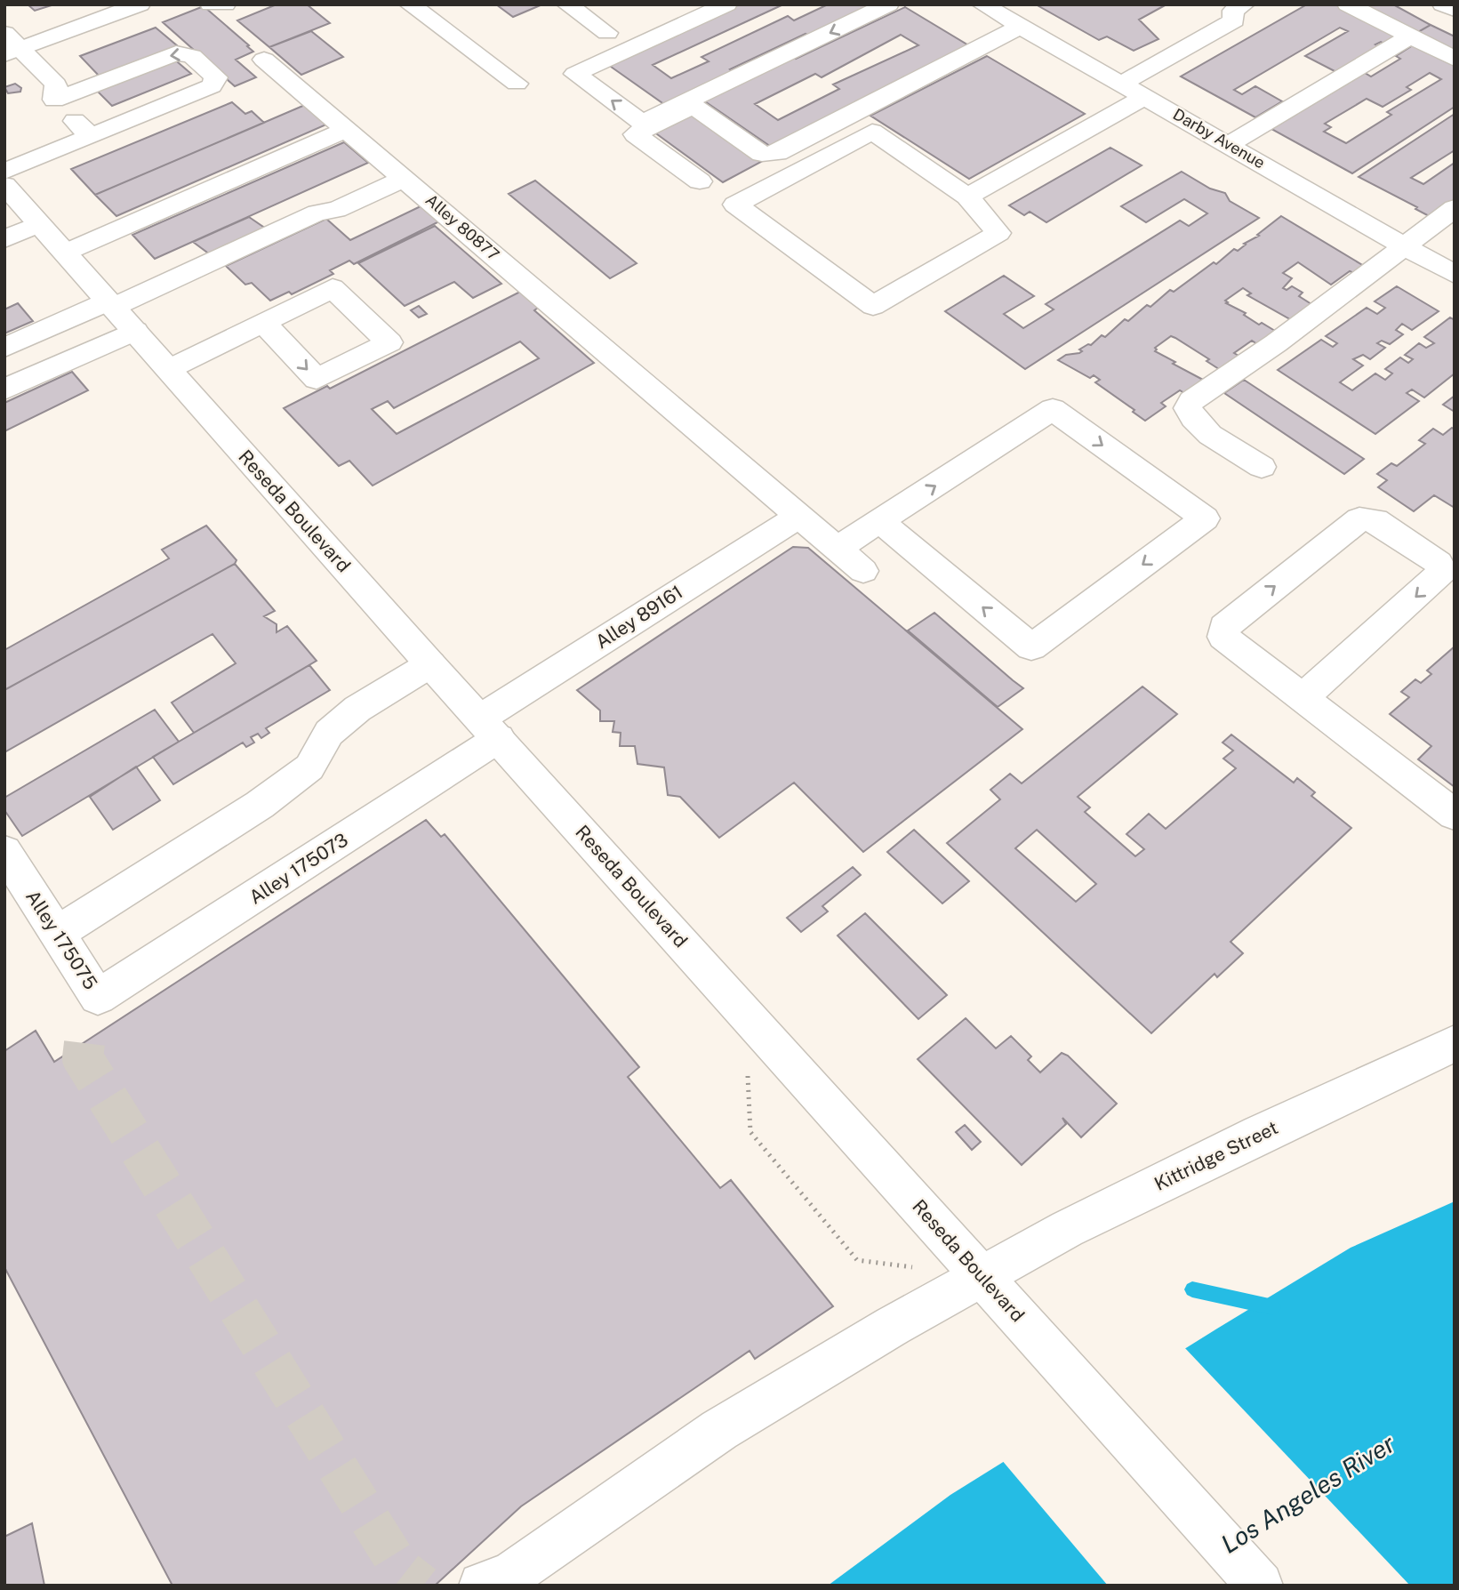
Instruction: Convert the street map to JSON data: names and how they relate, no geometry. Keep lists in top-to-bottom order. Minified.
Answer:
{"streets":{"main road":["Darby Avenue","Alley 80877","Reseda Boulevard","Alley 89161","Alley 175073","Alley 175075","Kittridge Street"]},"crossings":[["Alley 80877","Alley 89161"],["Reseda Boulevard","Alley 89161"],["Reseda Boulevard","Alley 175073"],["Reseda Boulevard","Kittridge Street"],["Alley 89161","Alley 175073"],["Alley 175073","Alley 175075"]],"water":["Los Angeles River"]}
